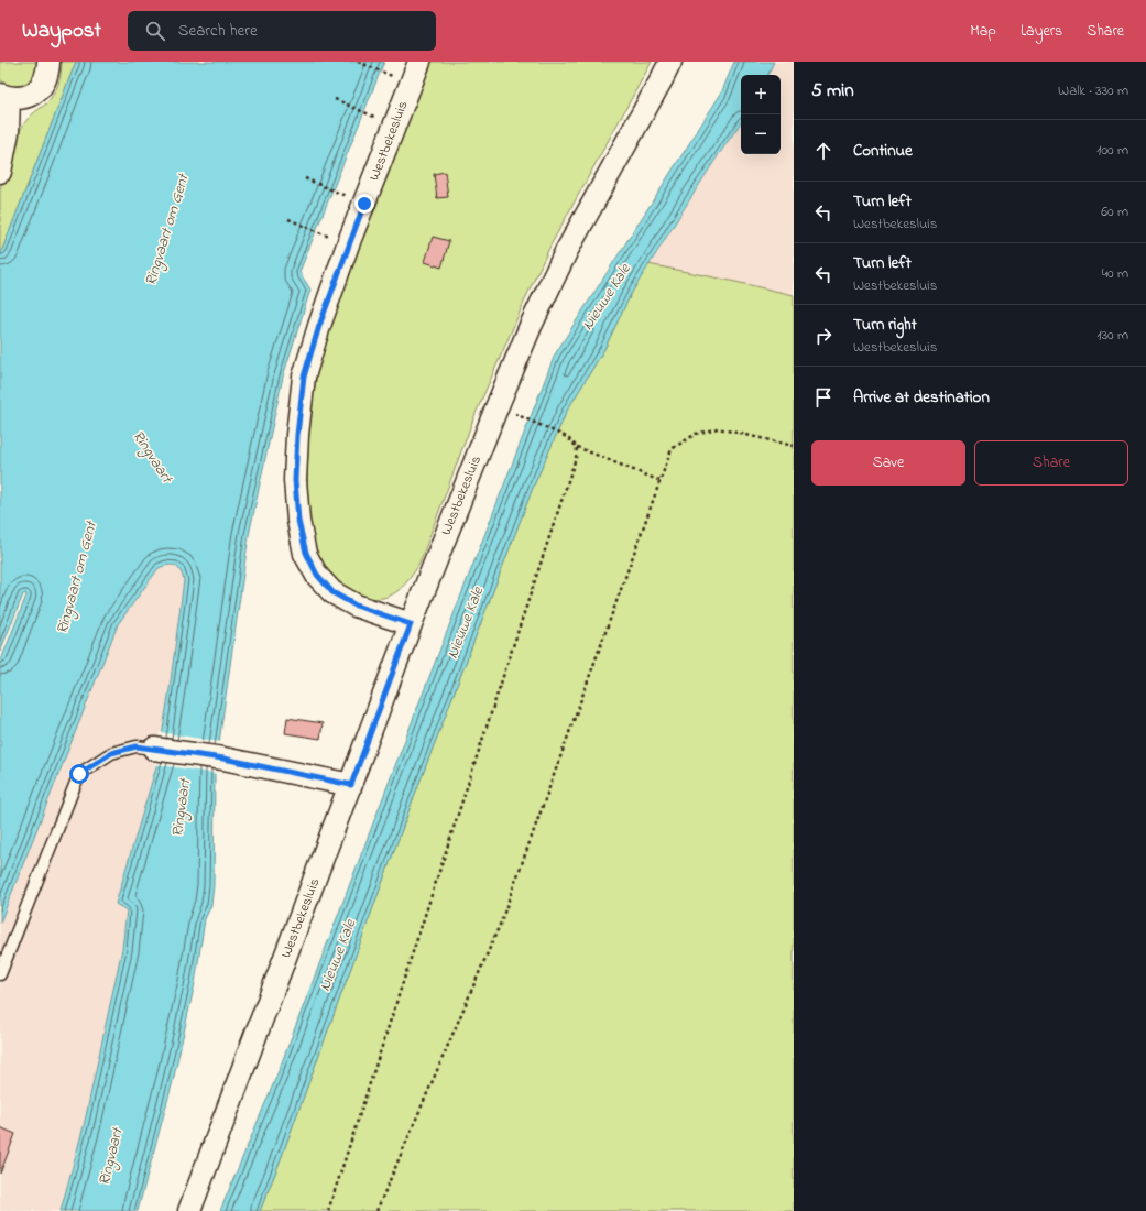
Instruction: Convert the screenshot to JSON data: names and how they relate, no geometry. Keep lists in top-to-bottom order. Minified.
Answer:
{"streets":{"street":["Westbekesluis"]},"water":["Ringvaart om Gent","Nieuwe Kale","Ringvaart"],"page":{"header":"Waypost","search":"Search here","nav":["Map","Layers","Share"],"heading":["5 min","Walk · 330 m"],"map_buttons":["+","−"],"list":[["Continue","100 m"],["Turn left","Westbekesluis","60 m"],["Turn left","Westbekesluis","40 m"],["Turn right","Westbekesluis","130 m"],"Arrive at destination"],"buttons":["Save","Share"]}}
